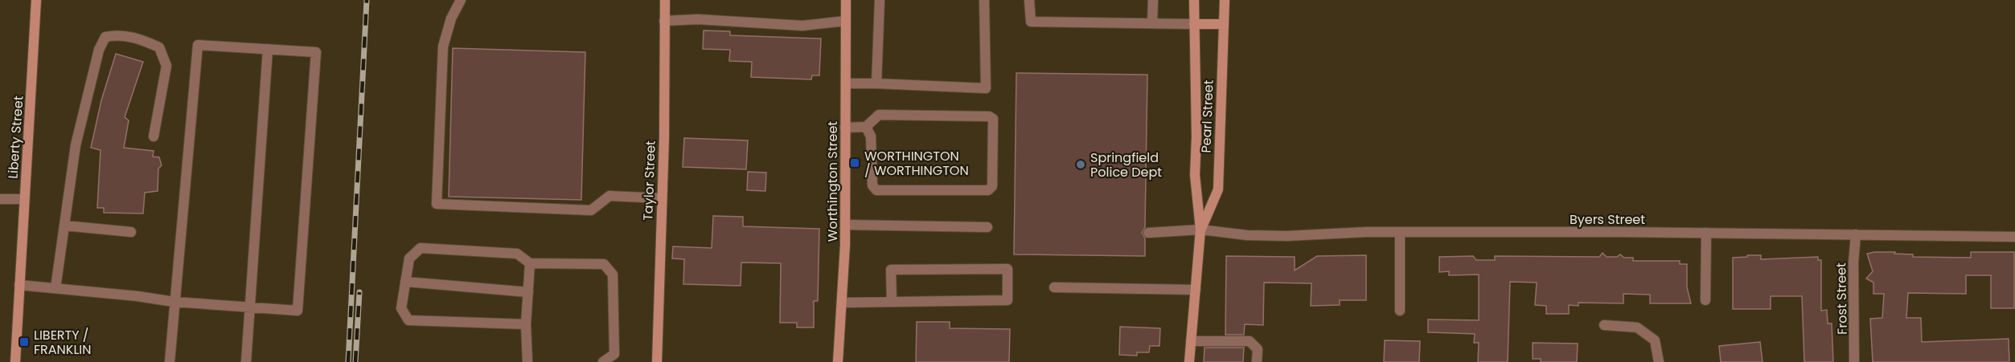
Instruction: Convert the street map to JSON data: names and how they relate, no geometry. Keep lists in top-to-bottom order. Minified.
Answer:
{"streets":{"street":["Pearl Street","Liberty Street","Taylor Street","Worthington Street","Byers Street","Frost Street"]},"crossings":[["Pearl Street","Byers Street"],["Byers Street","Frost Street"]],"places":{"transit":["WORTHINGTON / WORTHINGTON","LIBERTY / FRANKLIN"],"other":["Springfield Police Dept"]}}
